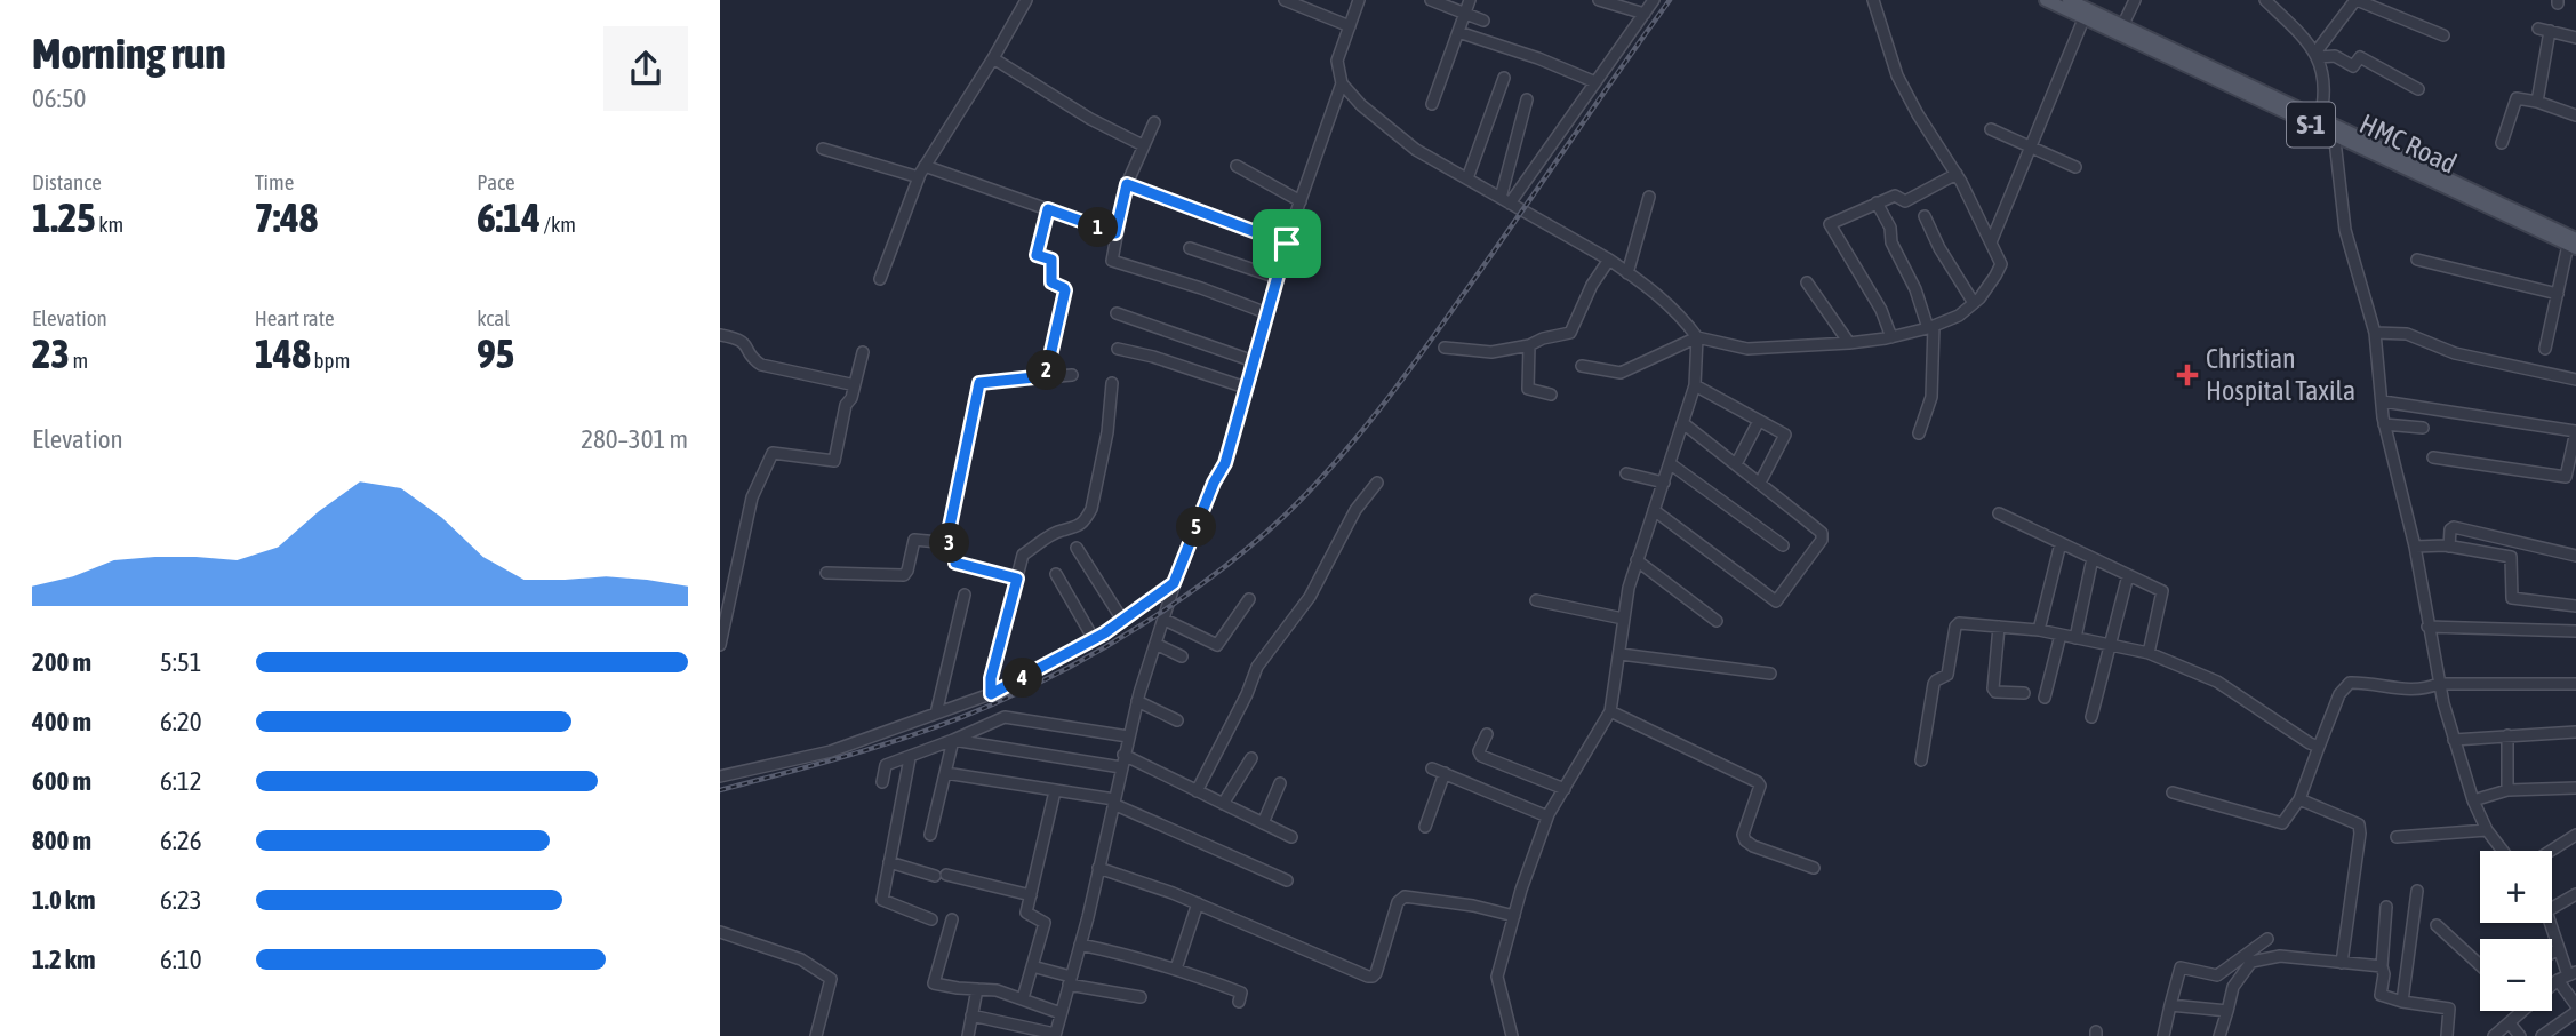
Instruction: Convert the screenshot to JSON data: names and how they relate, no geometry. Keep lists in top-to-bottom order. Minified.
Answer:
{"streets":{"main road":["S-1","HMC Road"]},"places":{"health":["Christian Hospital Taxila"]},"page":{"heading":["Morning run","06:50"],"stats":[["Distance","1.25 km"],["Time","7:48"],["Pace","6:14 /km"],["Elevation","23 m"],["Heart rate","148 bpm"],["kcal","95"]],"pins":["1","2","5","3","4"],"chart":["Elevation","280–301 m"],"list":[{"name":"200 m","note":"5:51"},{"name":"400 m","note":"6:20"},{"name":"600 m","note":"6:12"},{"name":"800 m","note":"6:26"},{"name":"1.0 km","note":"6:23"},{"name":"1.2 km","note":"6:10"}],"map_buttons":["+","−"]}}
